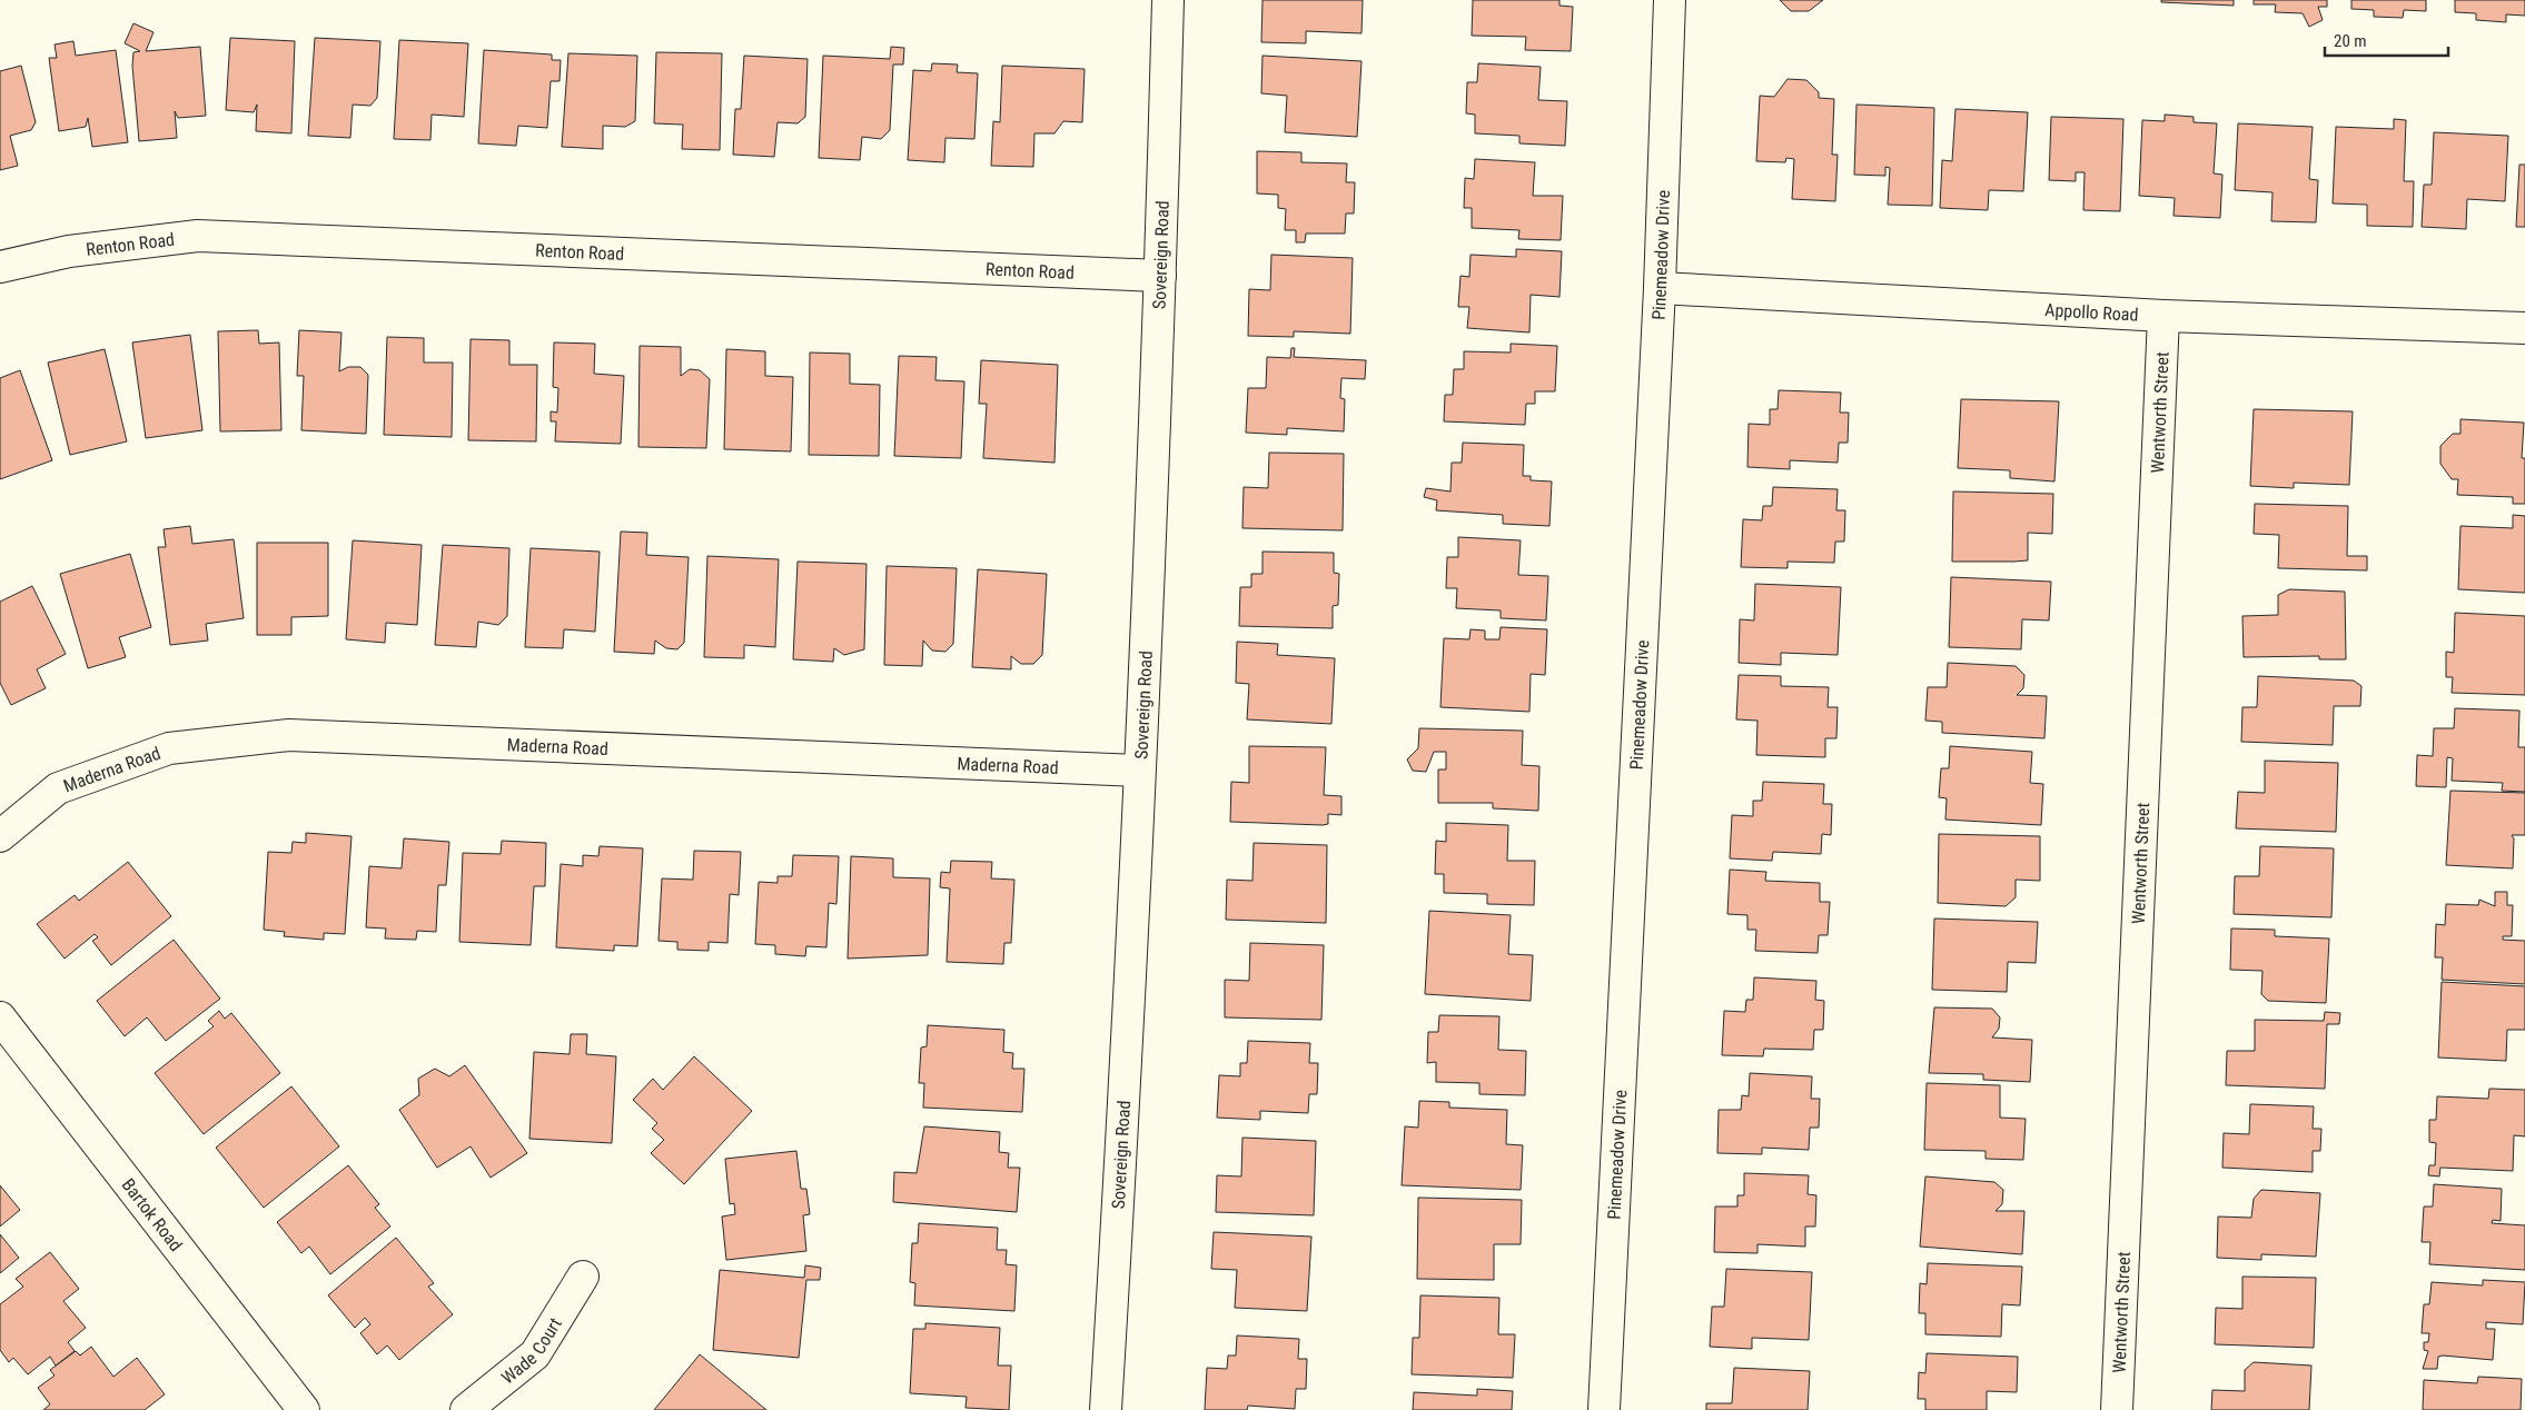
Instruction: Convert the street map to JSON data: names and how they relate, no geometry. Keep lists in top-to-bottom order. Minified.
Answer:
{"streets":{"street":["Renton Road","Sovereign Road","Pinemeadow Drive","Appollo Road","Wentworth Street","Maderna Road","Bartok Road","Wade Court"]},"crossings":[["Renton Road","Sovereign Road"],["Sovereign Road","Maderna Road"],["Pinemeadow Drive","Appollo Road"],["Appollo Road","Wentworth Street"]],"scale_bar":"20 m"}
